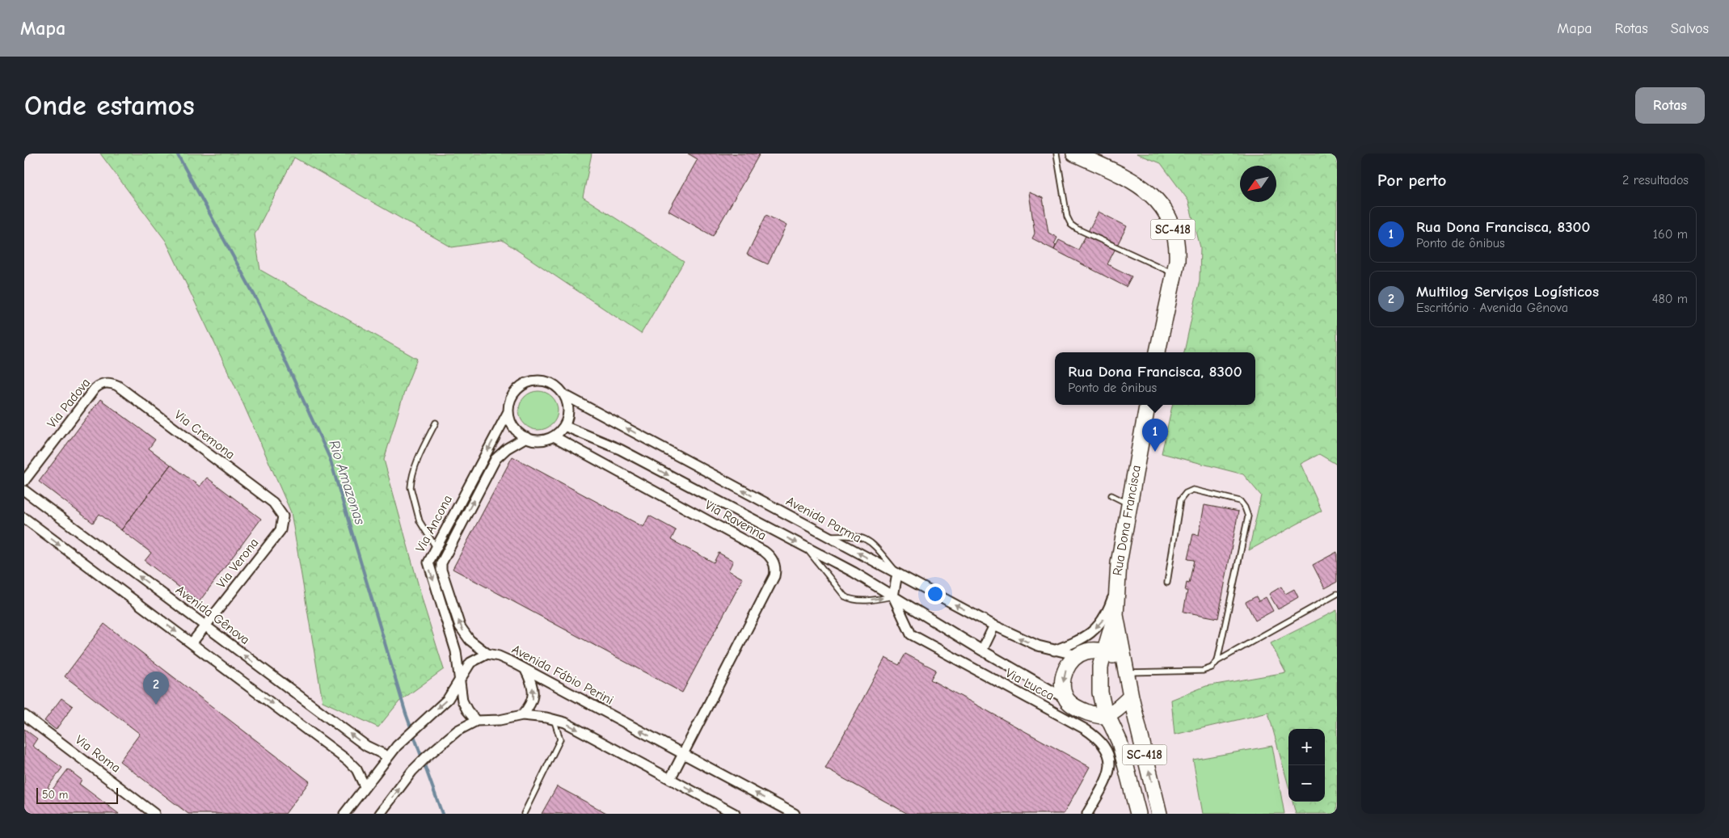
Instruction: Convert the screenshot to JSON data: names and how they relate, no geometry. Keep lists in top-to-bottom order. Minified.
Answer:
{"streets":{"main road":["SC-418","Rua Dona Francisca"],"street":["Via Padova","Via Cremona","Avenida Parma","Via Ravenna","Via Ancona","Via Verona","Avenida Gênova","Avenida Fábio Perini","Via Lucca","Via Roma"]},"crossings":[["Via Padova","Via Cremona"],["Via Cremona","Via Verona"],["Avenida Parma","Via Ravenna"],["Avenida Parma","Via Ancona"],["Via Ravenna","Via Ancona"],["Via Ravenna","Avenida Fábio Perini"],["Via Ancona","Avenida Fábio Perini"],["Via Verona","Avenida Gênova"]],"water":["Rio Amazonas"],"scale_bar":"50 m","north":"bottom left","page":{"header":"Mapa","nav":["Mapa","Rotas","Salvos"],"buttons":"Rotas","title":"Onde estamos","heading":["Por perto","2 resultados"],"list":[{"mark":"1","name":"Rua Dona Francisca, 8300","note":"Ponto de ônibus","value":"160 m"},{"mark":"2","name":"Multilog Serviços Logísticos","note":"Escritório · Avenida Gênova","value":"480 m"}],"popup":["Rua Dona Francisca, 8300","Ponto de ônibus"],"pins":["1","2"],"map_buttons":["+","−"],"scale":"50 m"}}
